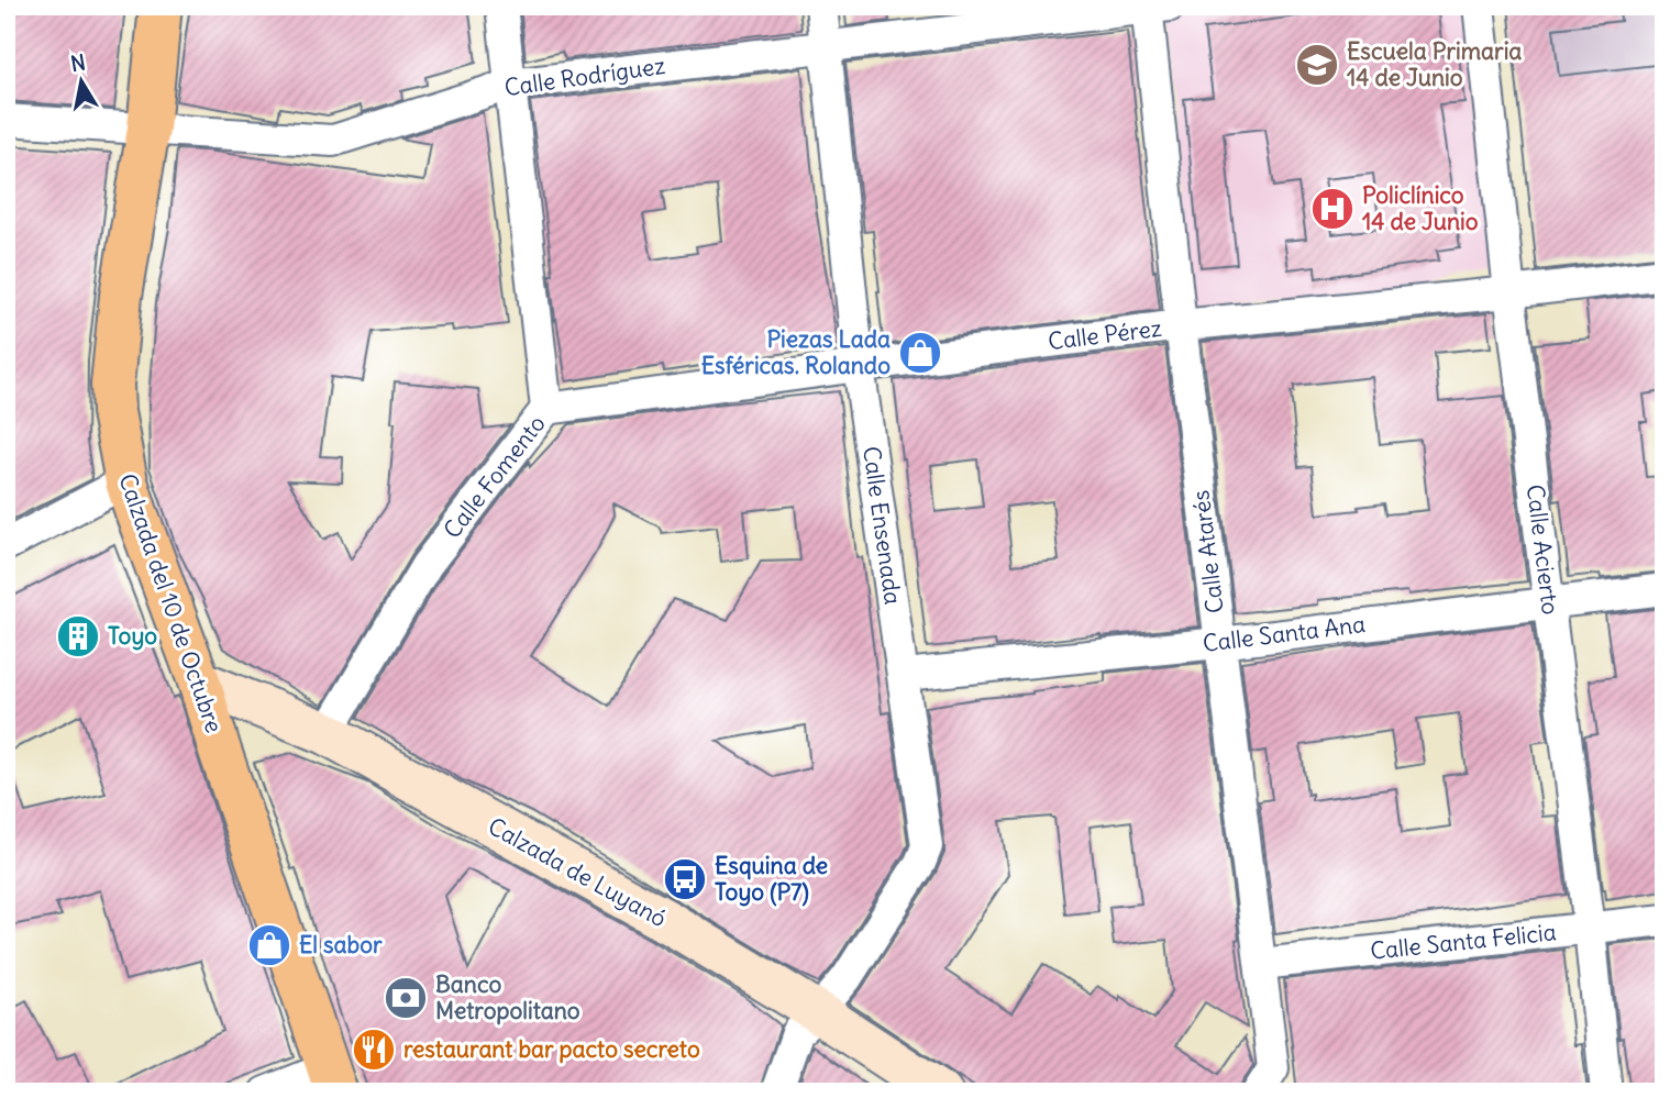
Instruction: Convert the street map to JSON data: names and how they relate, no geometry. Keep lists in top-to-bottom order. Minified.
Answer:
{"streets":{"main road":["Calzada del 10 de Octubre","Calzada de Luyanó"],"street":["Calle Rodríguez","Calle Pérez","Calle Fomento","Calle Ensenada","Calle Acierto","Calle Atarés","Calle Santa Ana","Calle Santa Felicia"]},"crossings":[["Calle Rodríguez","Calle Fomento"],["Calle Rodríguez","Calle Ensenada"],["Calle Rodríguez","Calle Atarés"],["Calle Rodríguez","Calzada del 10 de Octubre"],["Calle Pérez","Calle Fomento"],["Calle Pérez","Calle Ensenada"],["Calle Pérez","Calle Acierto"],["Calle Pérez","Calle Atarés"],["Calle Fomento","Calzada de Luyanó"],["Calle Ensenada","Calle Santa Ana"],["Calle Ensenada","Calzada de Luyanó"],["Calle Acierto","Calle Santa Ana"],["Calle Acierto","Calle Santa Felicia"],["Calle Atarés","Calle Santa Ana"],["Calle Atarés","Calle Santa Felicia"],["Calzada del 10 de Octubre","Calzada de Luyanó"]],"places":{"school or university":["Escuela Primaria 14 de Junio"],"hospital":["Policlínico 14 de Junio"],"shop":["Piezas Lada Esféricas. Rolando","El sabor"],"building":["Toyo"],"bus stop":["Esquina de Toyo (P7)"],"bank":["Banco Metropolitano"],"restaurant":["restaurant bar pacto secreto"]},"north":"top"}
